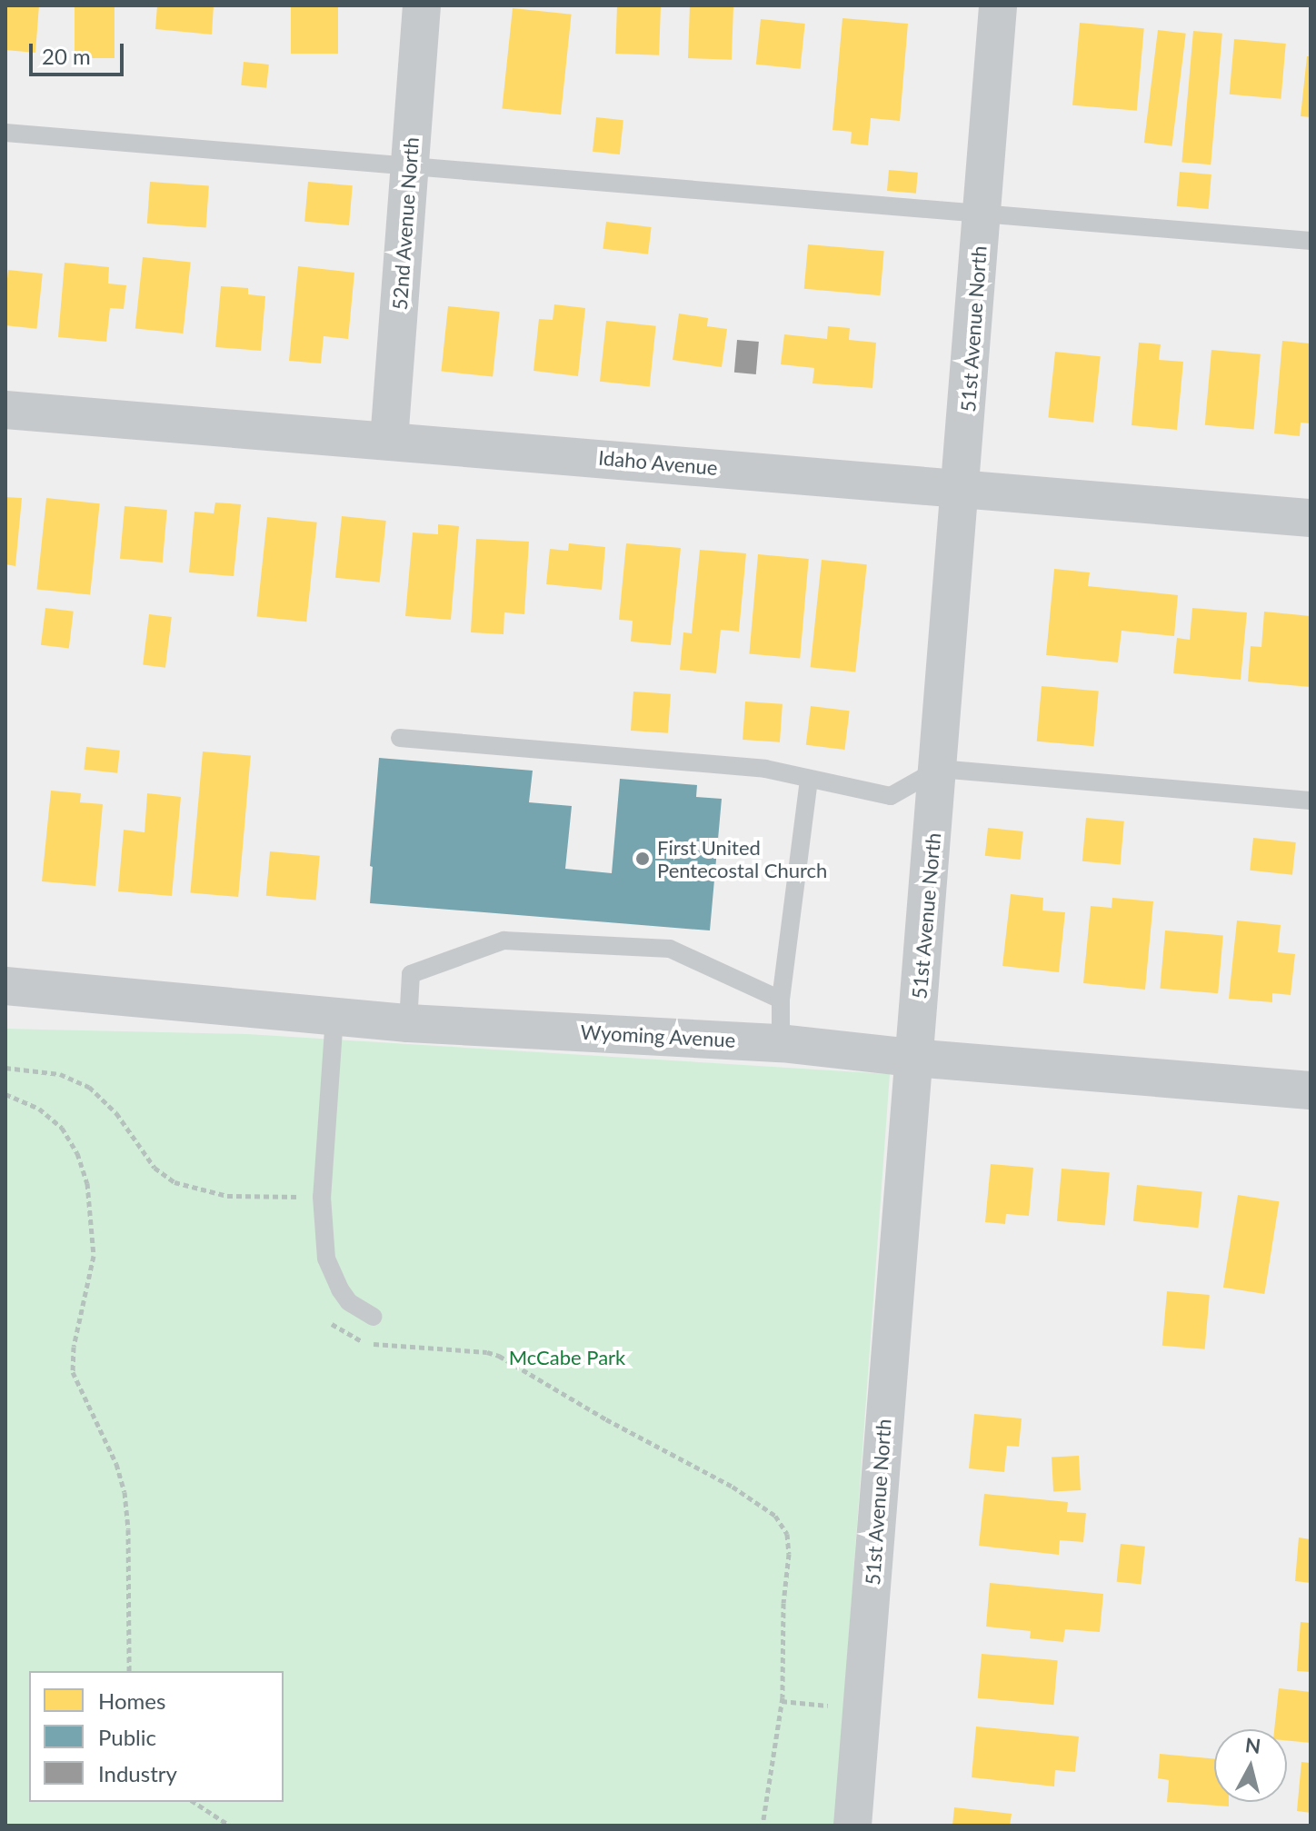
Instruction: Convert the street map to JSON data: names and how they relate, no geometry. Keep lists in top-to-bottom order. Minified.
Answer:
{"streets":{"street":["52nd Avenue North","51st Avenue North","Idaho Avenue","Wyoming Avenue"]},"crossings":[["52nd Avenue North","Idaho Avenue"],["51st Avenue North","Idaho Avenue"],["51st Avenue North","Wyoming Avenue"]],"parks":["McCabe Park"],"places":["First United Pentecostal Church"],"legend":["Homes","Public","Industry"],"scale_bar":"20 m","north":"top"}
